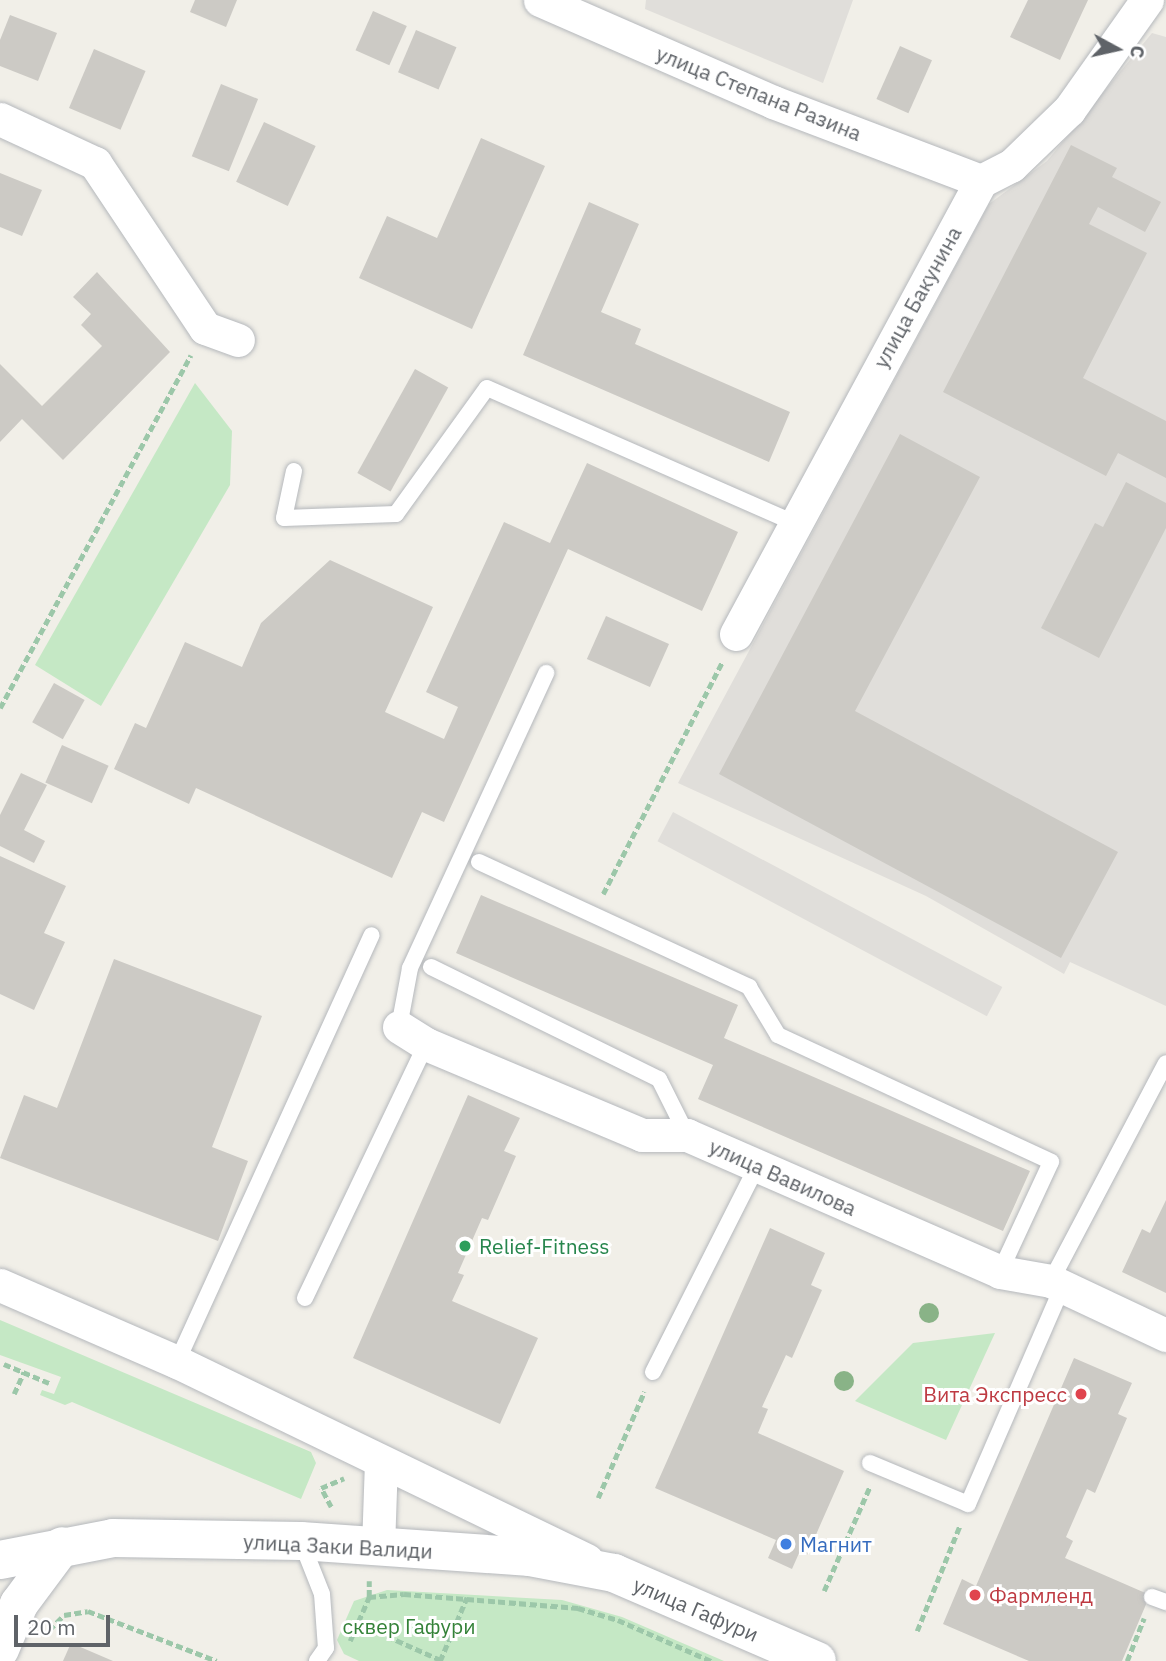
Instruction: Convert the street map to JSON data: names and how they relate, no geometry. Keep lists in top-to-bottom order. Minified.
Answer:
{"streets":{"main road":["улица Заки Валиди","улица Гафури"],"street":["улица Степана Разина","улица Бакунина","улица Вавилова"]},"crossings":[["улица Степана Разина","улица Бакунина"],["улица Заки Валиди","улица Гафури"]],"parks":["сквер Гафури"],"places":["Relief-Fitness","Вита Экспресс","Магнит","Фармленд"],"scale_bar":"20 m","north":"right"}
